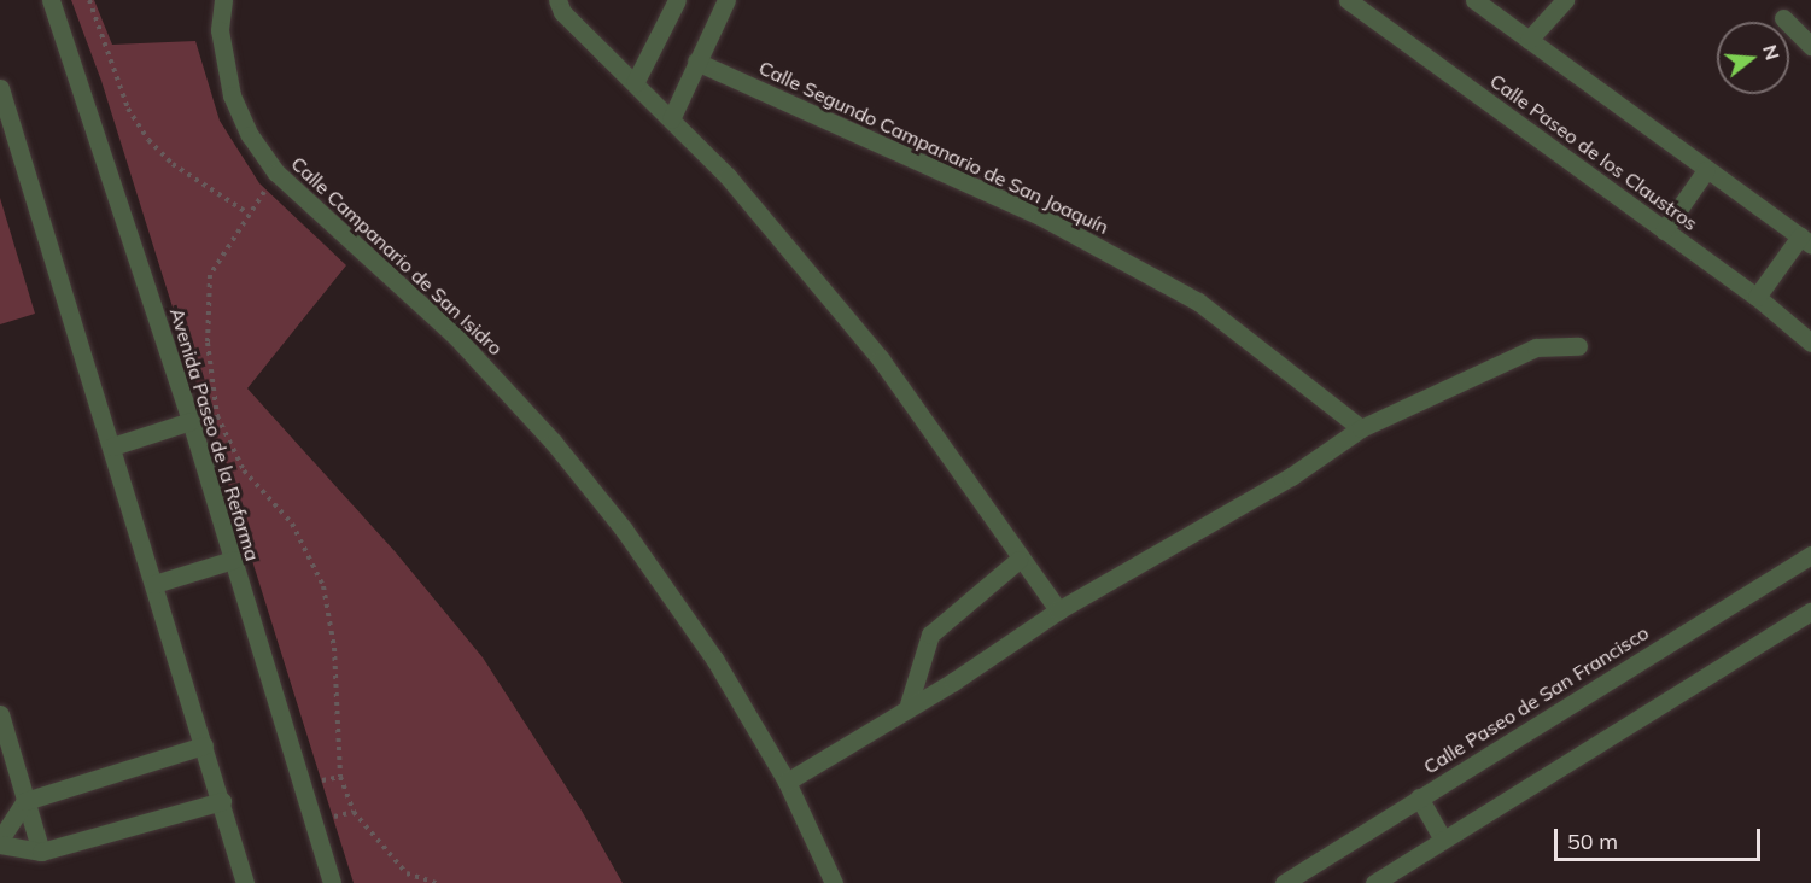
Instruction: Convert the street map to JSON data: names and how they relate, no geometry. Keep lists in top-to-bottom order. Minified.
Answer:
{"streets":{"street":["Calle Segundo Campanario de San Joaquín","Calle Paseo de los Claustros","Calle Campanario de San Isidro","Avenida Paseo de la Reforma","Calle Paseo de San Francisco"]},"scale_bar":"50 m","north":"right"}
